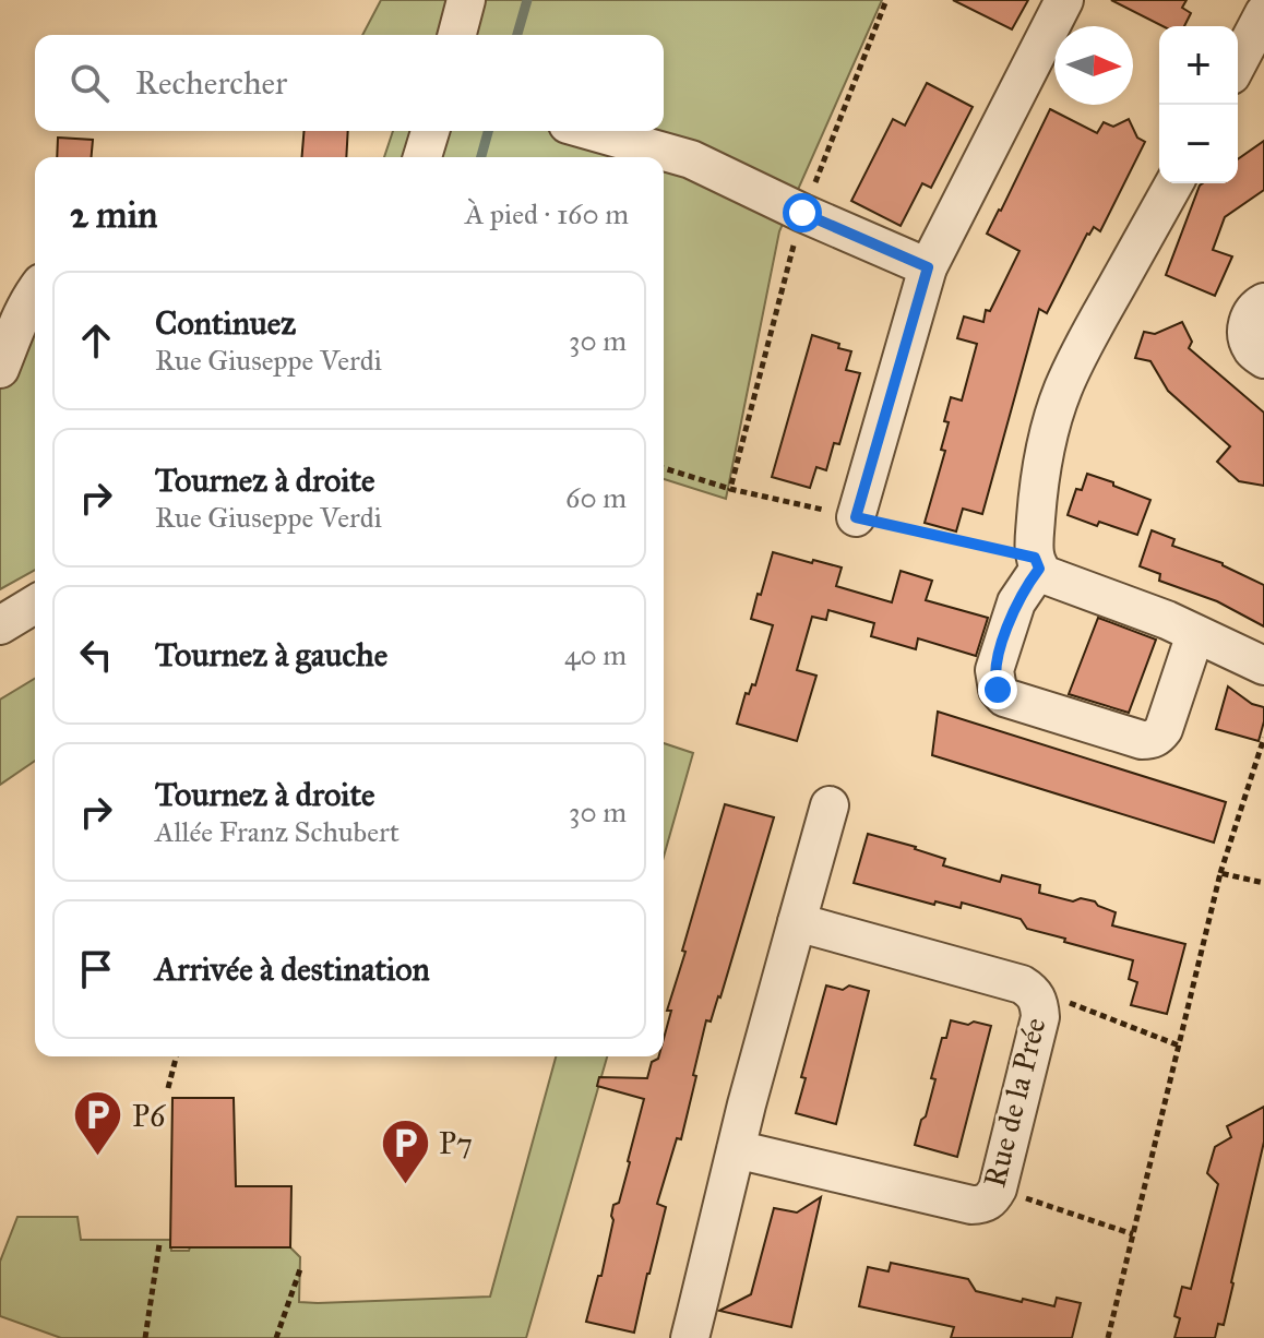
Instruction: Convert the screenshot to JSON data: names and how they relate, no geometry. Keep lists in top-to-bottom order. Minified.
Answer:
{"streets":{"street":["Rue de la Prée"]},"places":{"parking":["P6","P7"]},"north":"right","page":{"map_buttons":["+","−"],"search":"Rechercher","heading":["2 min","À pied · 160 m"],"list":[["Continuez","Rue Giuseppe Verdi","30 m"],["Tournez à droite","Rue Giuseppe Verdi","60 m"],["Tournez à gauche","40 m"],["Tournez à droite","Allée Franz Schubert","30 m"],"Arrivée à destination"]}}
